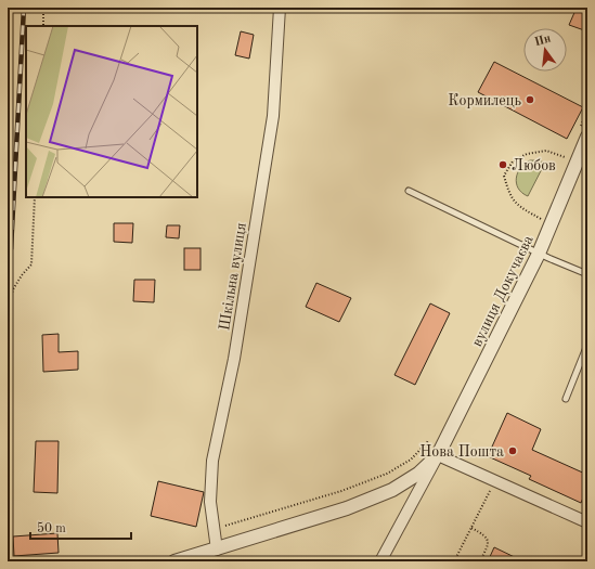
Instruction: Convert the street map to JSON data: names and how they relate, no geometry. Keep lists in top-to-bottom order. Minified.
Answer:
{"streets":{"street":["Шкільна вулиця","вулиця Докучаєва"]},"places":["Кормилець","Любов","Нова Пошта"],"scale_bar":"50 m","north":"top"}
